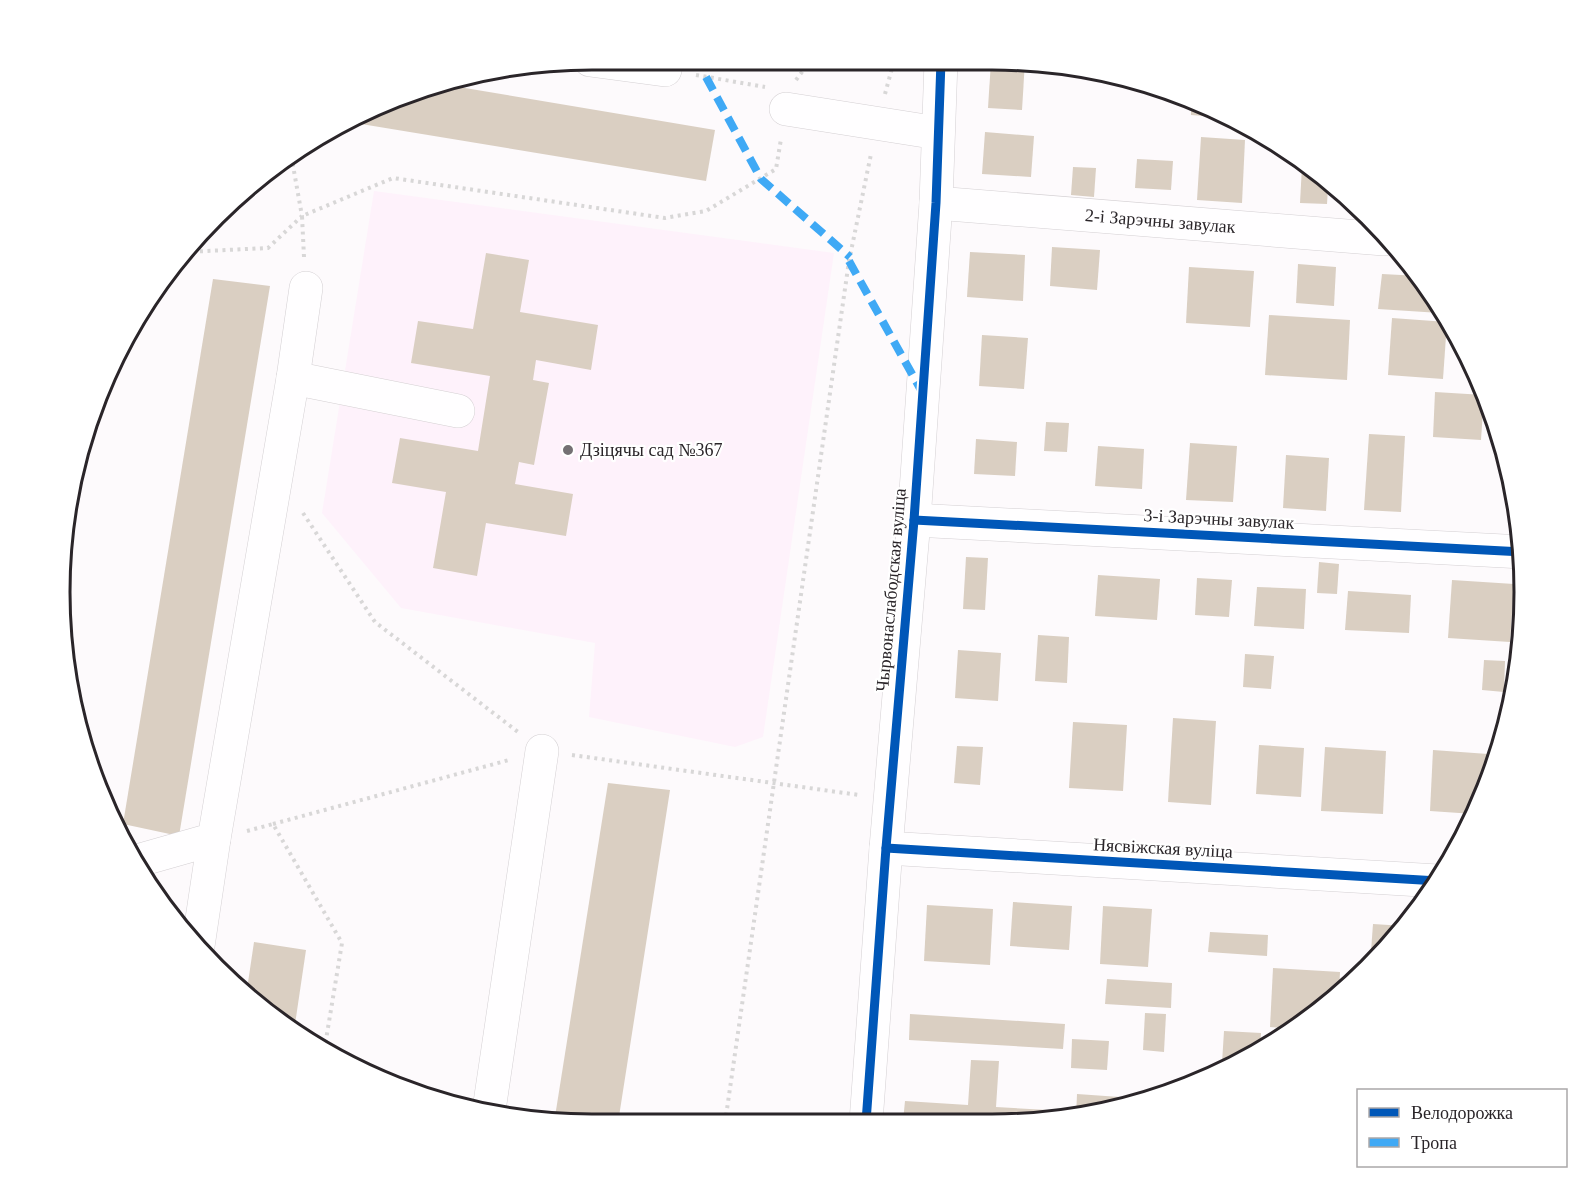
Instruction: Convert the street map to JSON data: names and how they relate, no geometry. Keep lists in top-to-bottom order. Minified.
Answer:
{"streets":{"street":["2-і Зарэчны завулак","3-і Зарэчны завулак","Чырвонаслабодская вуліца","Нясвіжская вуліца"]},"crossings":[["2-і Зарэчны завулак","Чырвонаслабодская вуліца"],["3-і Зарэчны завулак","Чырвонаслабодская вуліца"],["Чырвонаслабодская вуліца","Нясвіжская вуліца"]],"places":["Дзіцячы сад №367"],"legend":["Велодорожка","Тропа"]}
